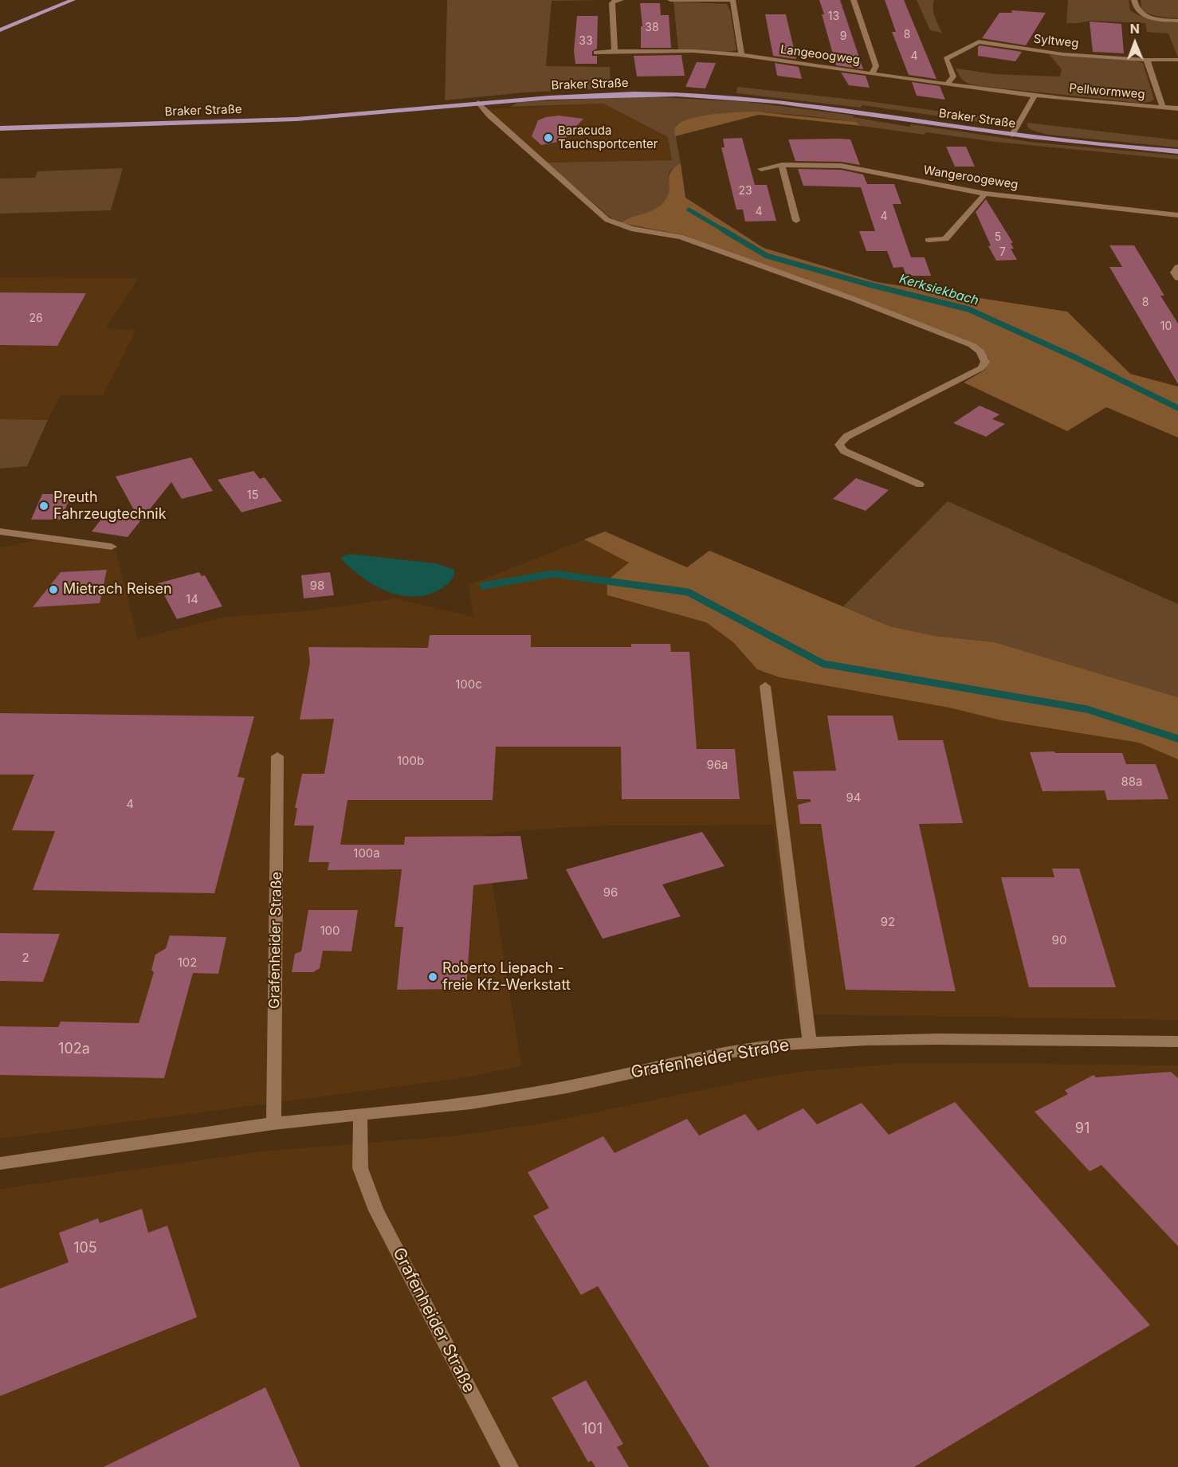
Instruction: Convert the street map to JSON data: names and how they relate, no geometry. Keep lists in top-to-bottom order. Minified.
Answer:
{"streets":{"main road":["Braker Straße"],"street":["Syltweg","Langeoogweg","Pellwormweg","Wangeroogeweg","Grafenheider Straße"]},"crossings":[["Syltweg","Langeoogweg"],["Langeoogweg","Pellwormweg"]],"water":["Kerksiekbach"],"places":["Baracuda Tauchsportcenter","Preuth Fahrzeugtechnik","Mietrach Reisen","Roberto Liepach - freie Kfz-Werkstatt"],"house_numbers":["13","38","8","9","33","4","23","4","4","5","7","8","26","10","15","98","14","100c","100b","96a","88a","94","4","100a","96","92","100","90","2","102","102a","91","105","101"],"north":"top"}
